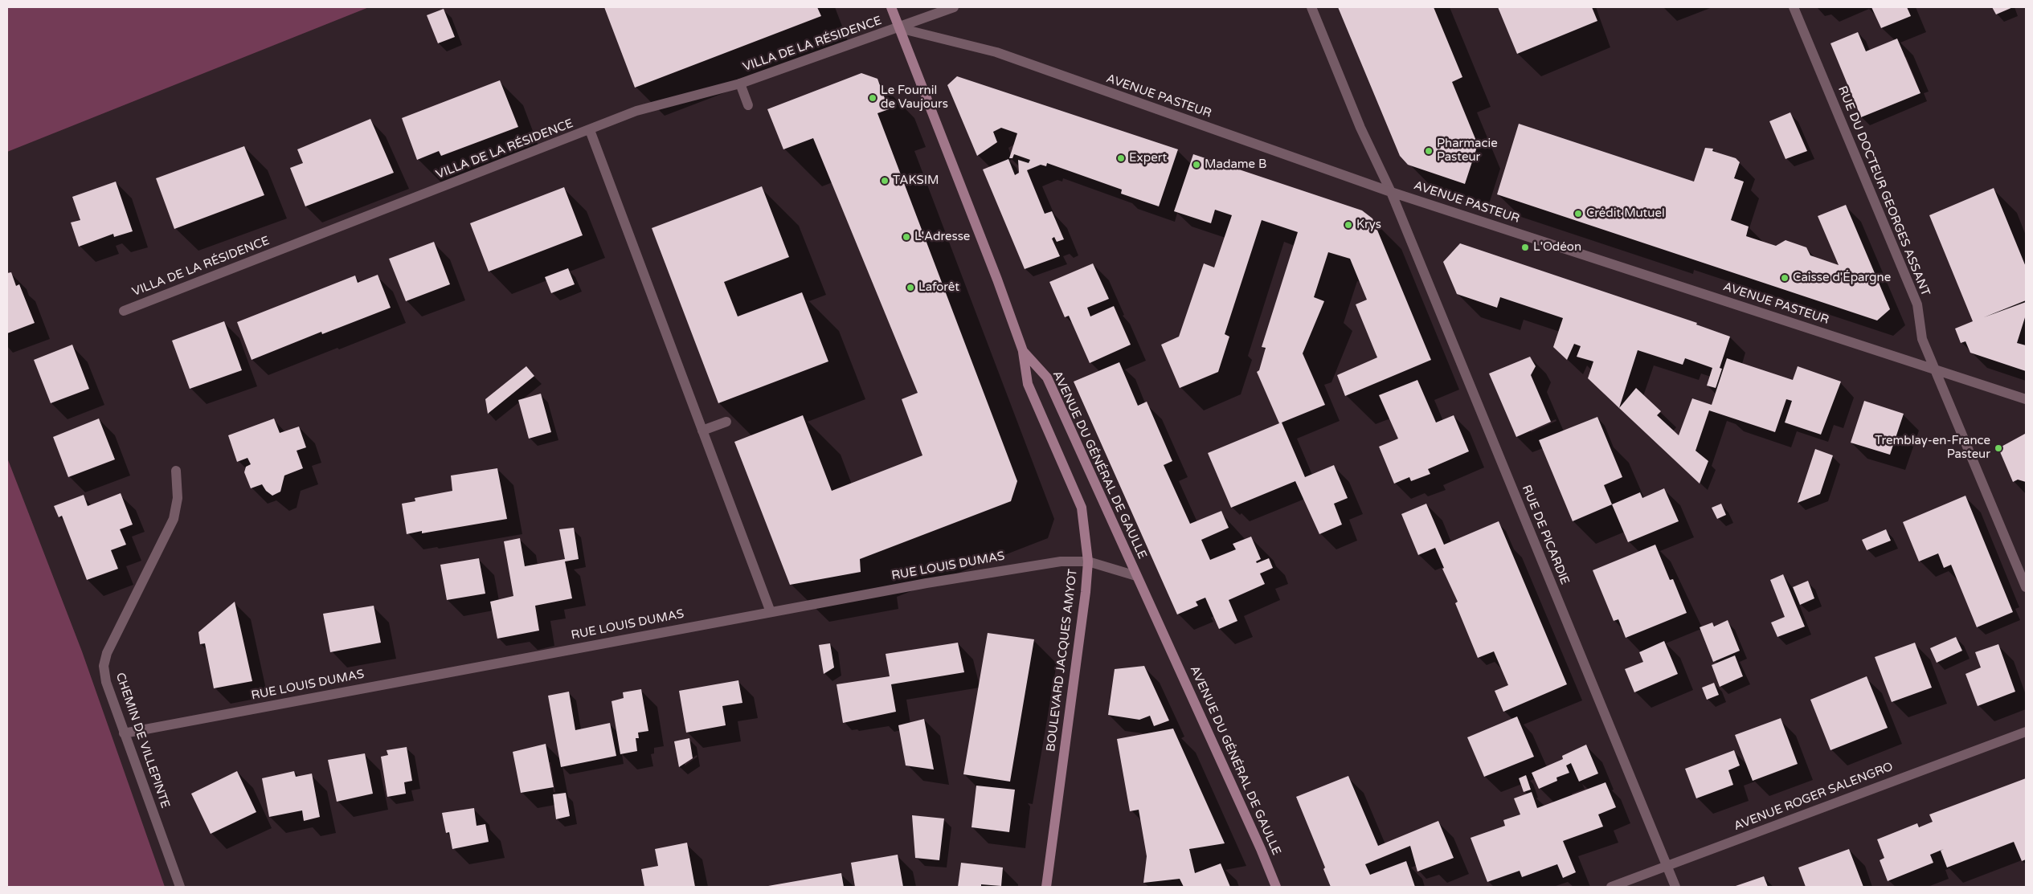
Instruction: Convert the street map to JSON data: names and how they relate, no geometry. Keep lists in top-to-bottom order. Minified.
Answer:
{"streets":{"main road":["AVENUE DU GÉNÉRAL DE GAULLE","BOULEVARD JACQUES AMYOT"],"street":["VILLA DE LA RÉSIDENCE","AVENUE PASTEUR","RUE DU DOCTEUR GEORGES ASSANT","RUE DE PICARDIE","RUE LOUIS DUMAS","CHEMIN DE VILLEPINTE","AVENUE ROGER SALENGRO"]},"crossings":[["VILLA DE LA RÉSIDENCE","AVENUE PASTEUR"],["VILLA DE LA RÉSIDENCE","AVENUE DU GÉNÉRAL DE GAULLE"],["AVENUE PASTEUR","RUE DU DOCTEUR GEORGES ASSANT"],["AVENUE PASTEUR","AVENUE DU GÉNÉRAL DE GAULLE"],["AVENUE PASTEUR","RUE DE PICARDIE"],["AVENUE DU GÉNÉRAL DE GAULLE","RUE LOUIS DUMAS"],["AVENUE DU GÉNÉRAL DE GAULLE","BOULEVARD JACQUES AMYOT"],["RUE DE PICARDIE","AVENUE ROGER SALENGRO"],["RUE LOUIS DUMAS","BOULEVARD JACQUES AMYOT"],["RUE LOUIS DUMAS","CHEMIN DE VILLEPINTE"]],"places":["Le Fournil de Vaujours","Pharmacie Pasteur","Expert","Madame B","TAKSIM","Crédit Mutuel","Krys","L'Adresse","L'Odéon","Caisse d'Épargne","Laforêt","Tremblay-en-France Pasteur"]}
